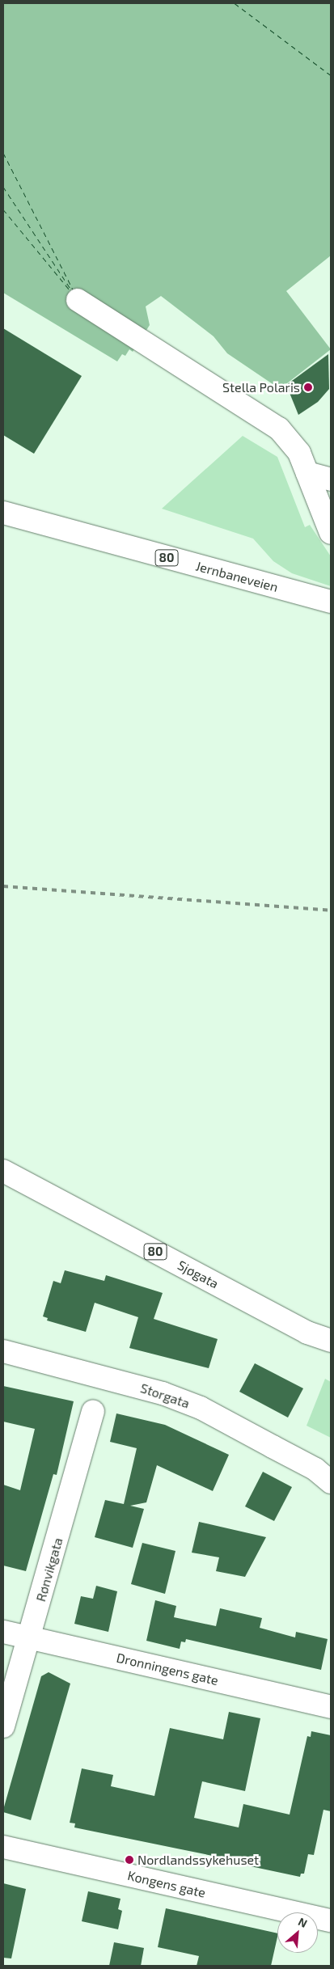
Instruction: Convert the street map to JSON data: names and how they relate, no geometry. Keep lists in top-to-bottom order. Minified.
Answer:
{"streets":{"main road":["80","Jernbaneveien","Sjøgata","Storgata","Rønvikgata","Dronningens gate","Kongens gate"]},"crossings":[["Rønvikgata","Dronningens gate"]],"places":["Stella Polaris","Nordlandssykehuset"],"north":"top right"}
